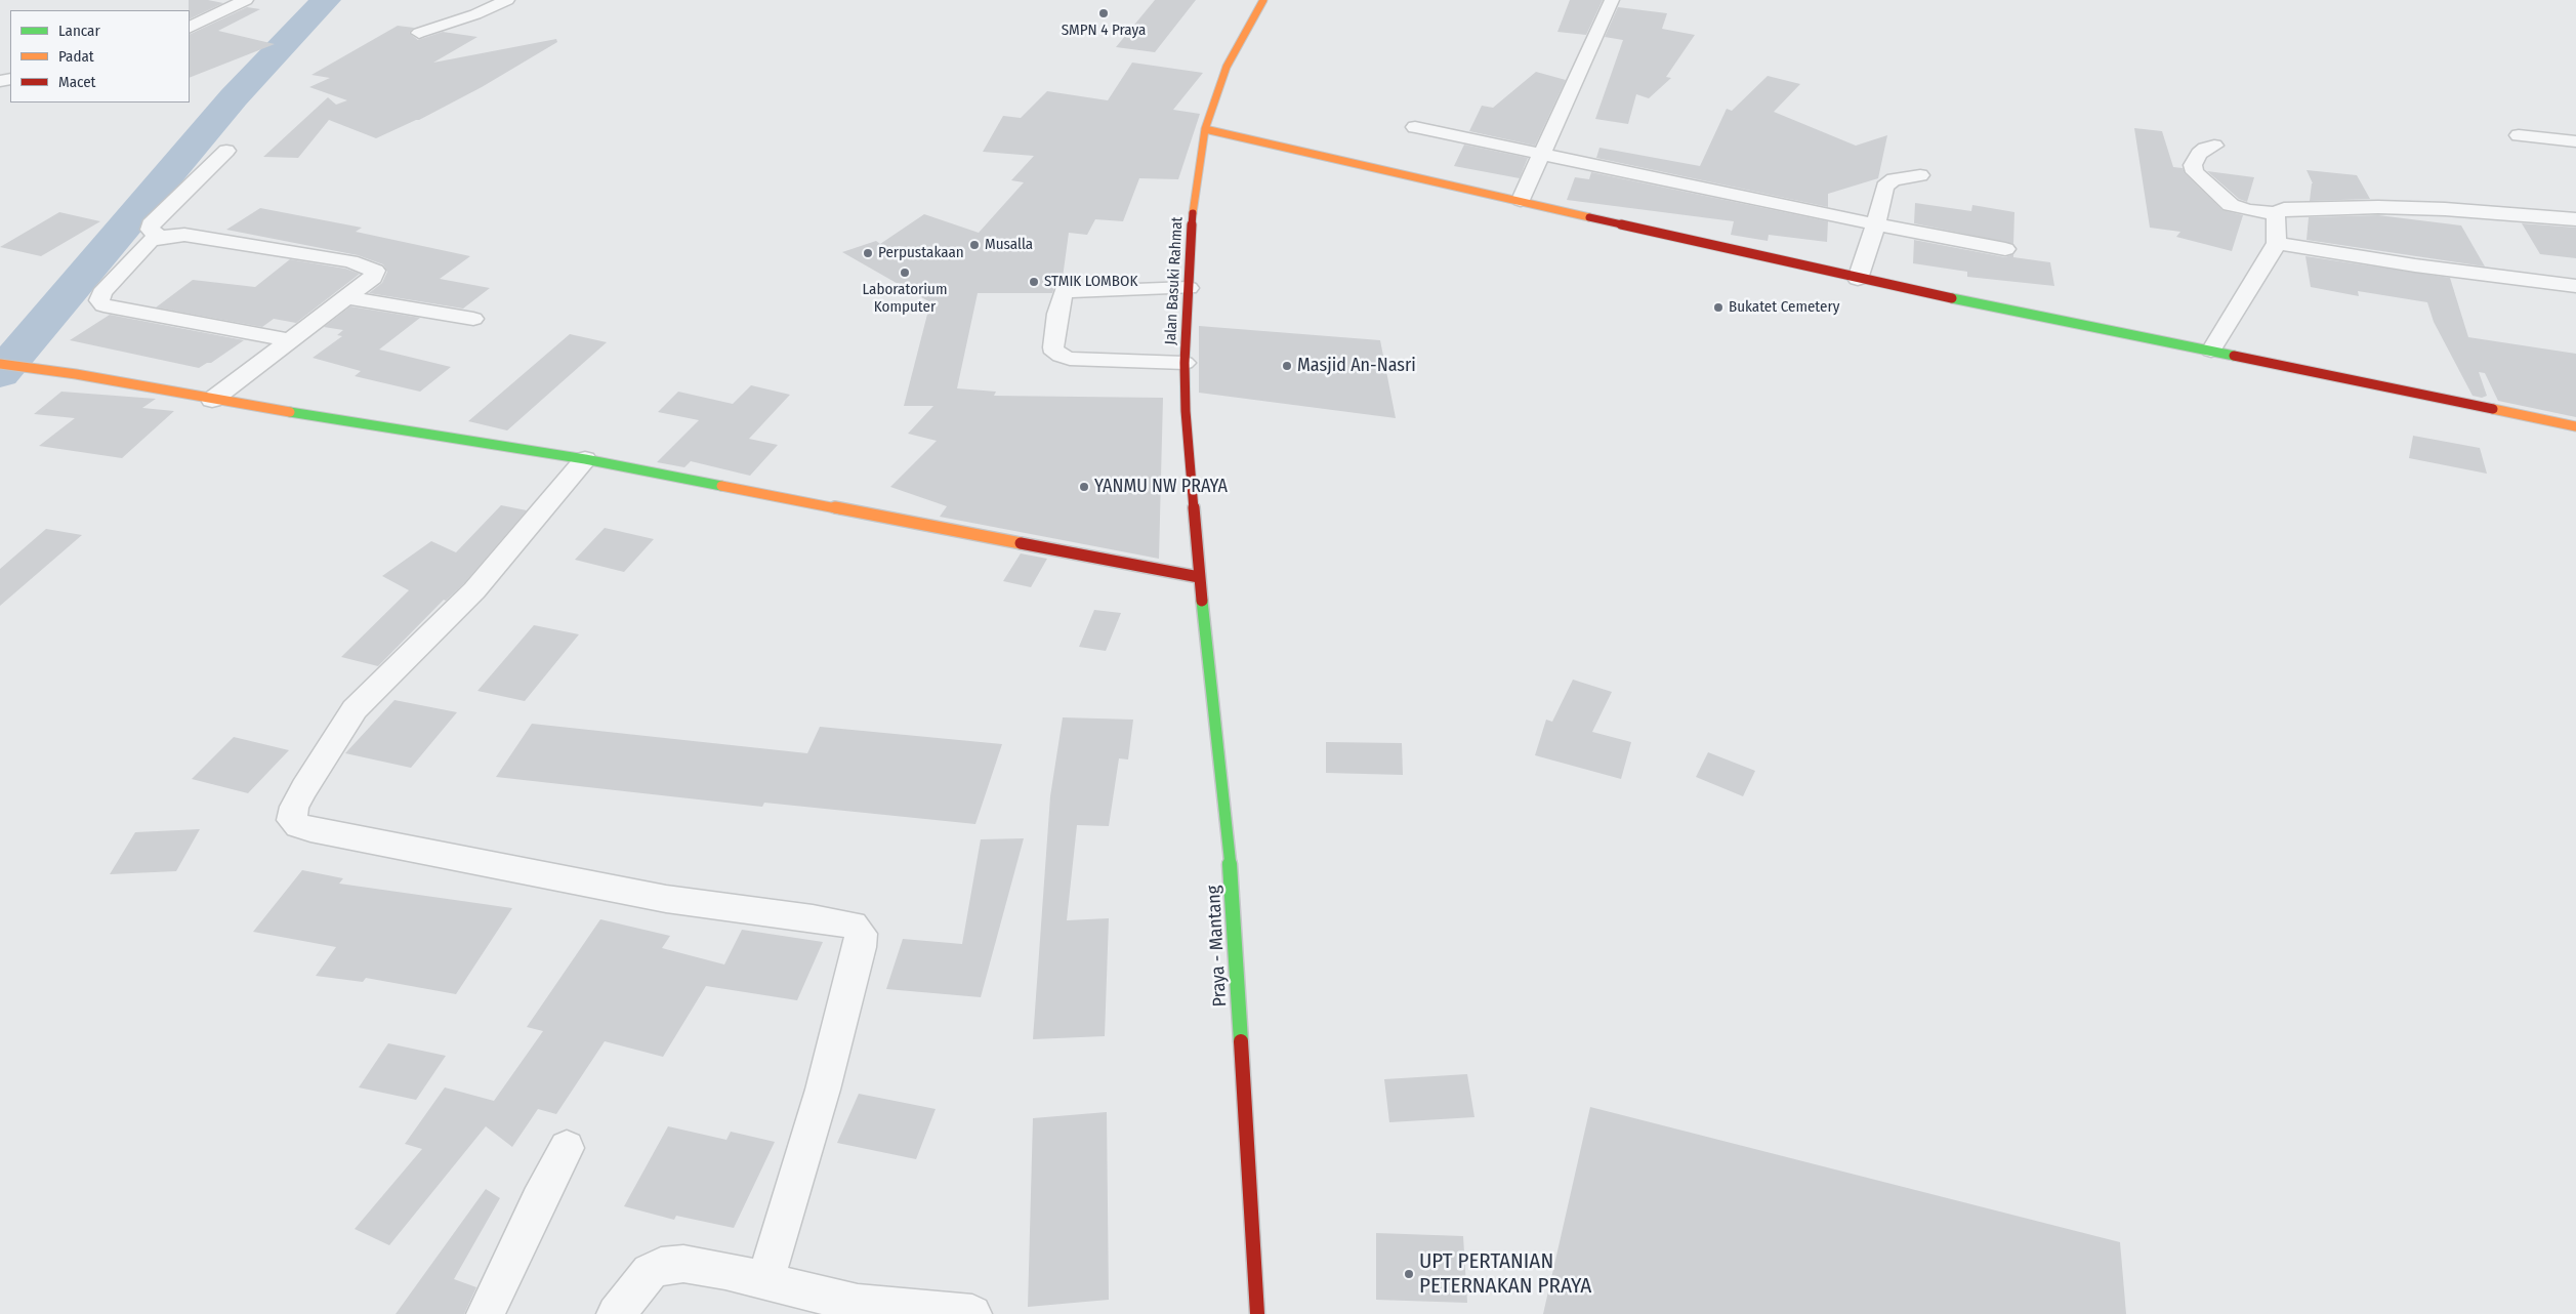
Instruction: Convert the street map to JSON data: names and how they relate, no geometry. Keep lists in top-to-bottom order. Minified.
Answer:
{"streets":{"main road":["Jalan Basuki Rahmat","Praya - Mantang"]},"crossings":[["Jalan Basuki Rahmat","Praya - Mantang"]],"places":["SMPN 4 Praya","Musalla","Perpustakaan","Laboratorium Komputer","STMIK LOMBOK","Bukatet Cemetery","Masjid An-Nasri","YANMU NW PRAYA","UPT PERTANIAN PETERNAKAN PRAYA"],"legend":["Lancar","Padat","Macet"]}
